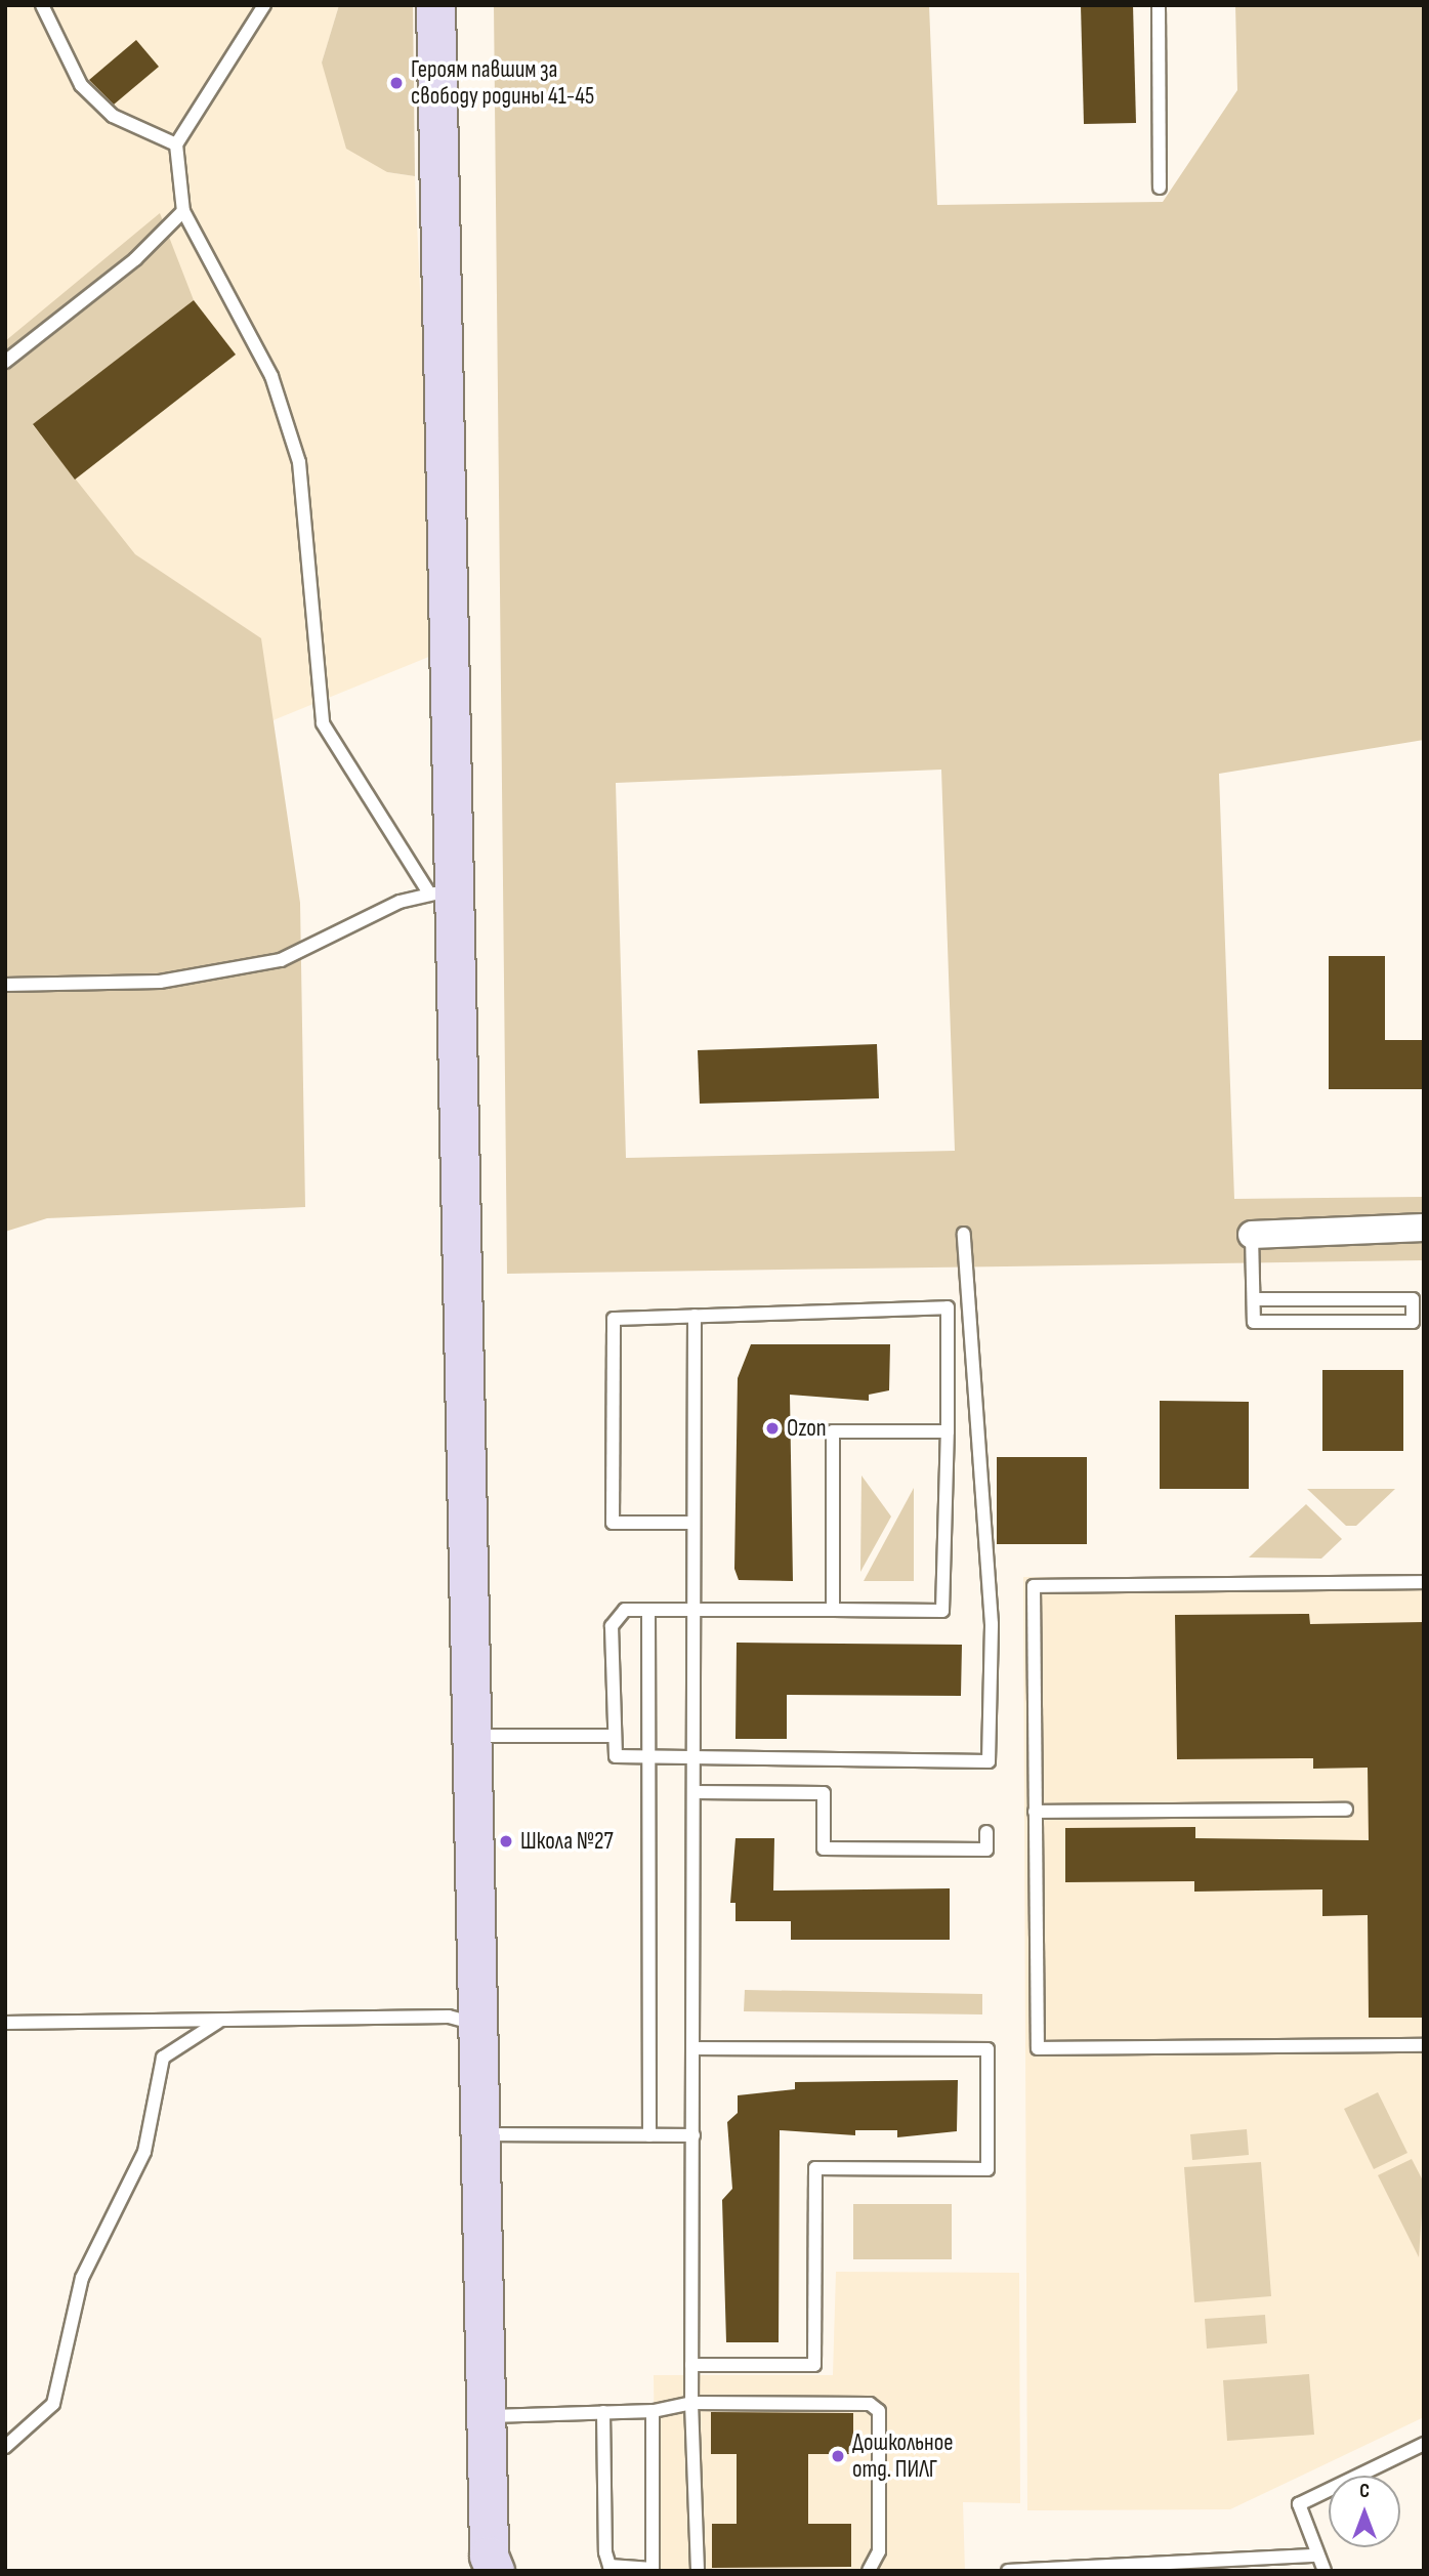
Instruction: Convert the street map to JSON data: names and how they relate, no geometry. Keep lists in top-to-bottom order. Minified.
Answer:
{"places":["Героям павшим за свободу родины 41-45","Ozon","Школа №27","Дошкольное отд. ПИЛГ"],"north":"top"}
